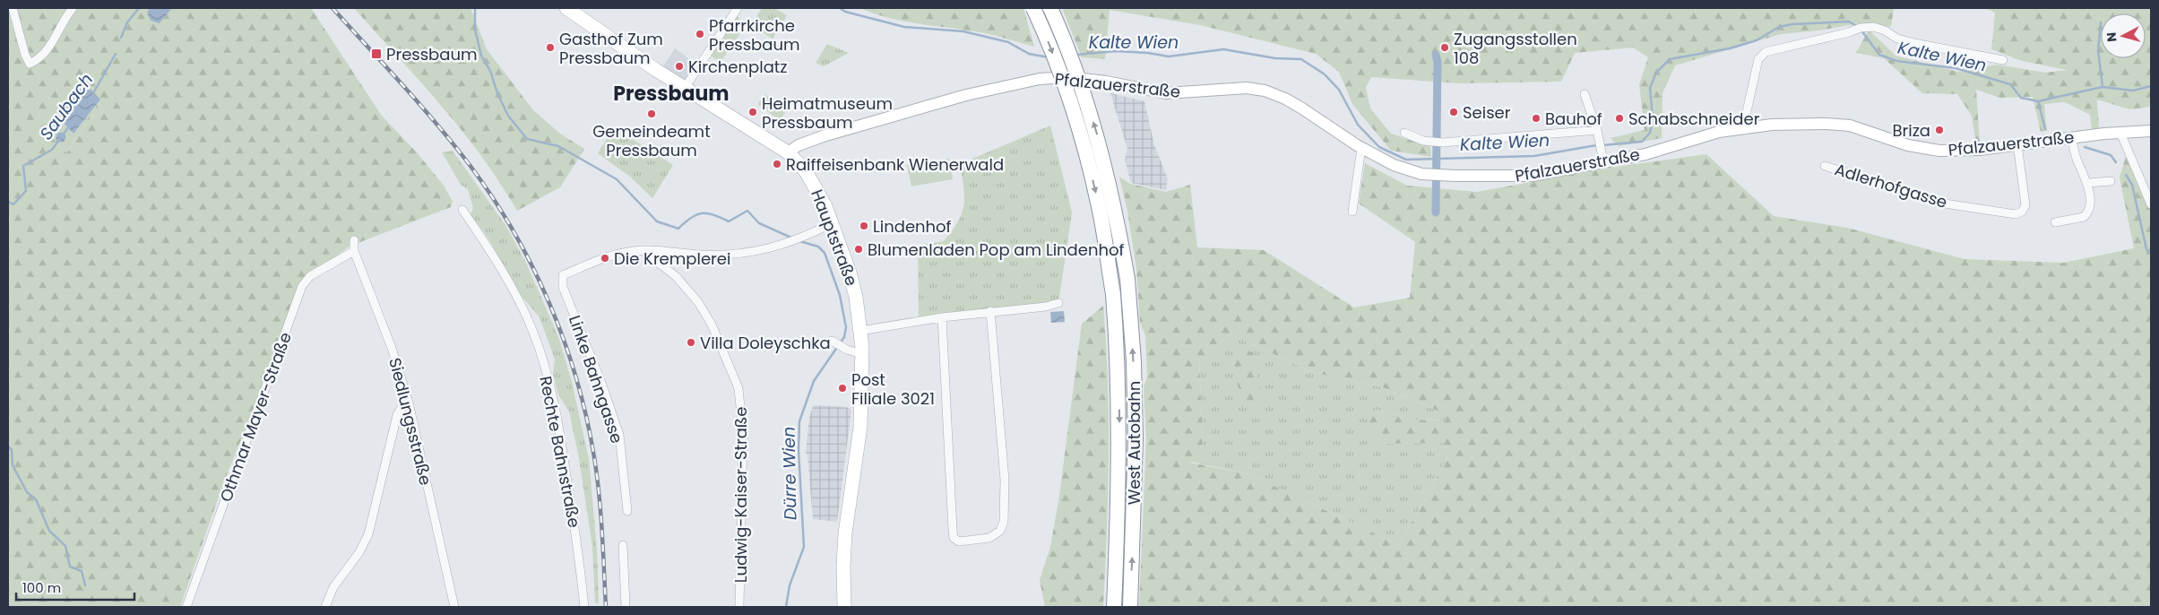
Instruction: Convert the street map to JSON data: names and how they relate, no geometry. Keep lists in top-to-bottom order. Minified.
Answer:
{"streets":{"highway":["West Autobahn"],"main road":["Hauptstraße"],"street":["Pfalzauerstraße","Adlerhofgasse","Linke Bahngasse","Othmar Mayer-Straße","Siedlungsstraße","Rechte Bahnstraße","Ludwig-Kaiser-Straße"]},"crossings":[["Pfalzauerstraße","Adlerhofgasse"],["Pfalzauerstraße","Hauptstraße"],["Linke Bahngasse","Ludwig-Kaiser-Straße"],["Othmar Mayer-Straße","Siedlungsstraße"]],"districts":["Pressbaum"],"water":["Kalte Wien","Saubach","Dürre Wien"],"places":{"other":["Pfarrkirche Pressbaum","Gasthof Zum Pressbaum","Zugangsstollen 108","Kirchenplatz","Heimatmuseum Pressbaum","Seiser","Gemeindeamt Pressbaum","Bauhof","Schabschneider","Briza","Raiffeisenbank Wienerwald","Lindenhof","Blumenladen Pop am Lindenhof","Die Kremplerei","Villa Doleyschka","Post Filiale 3021"],"transit":["Pressbaum"]},"scale_bar":"100 m","north":"left"}
